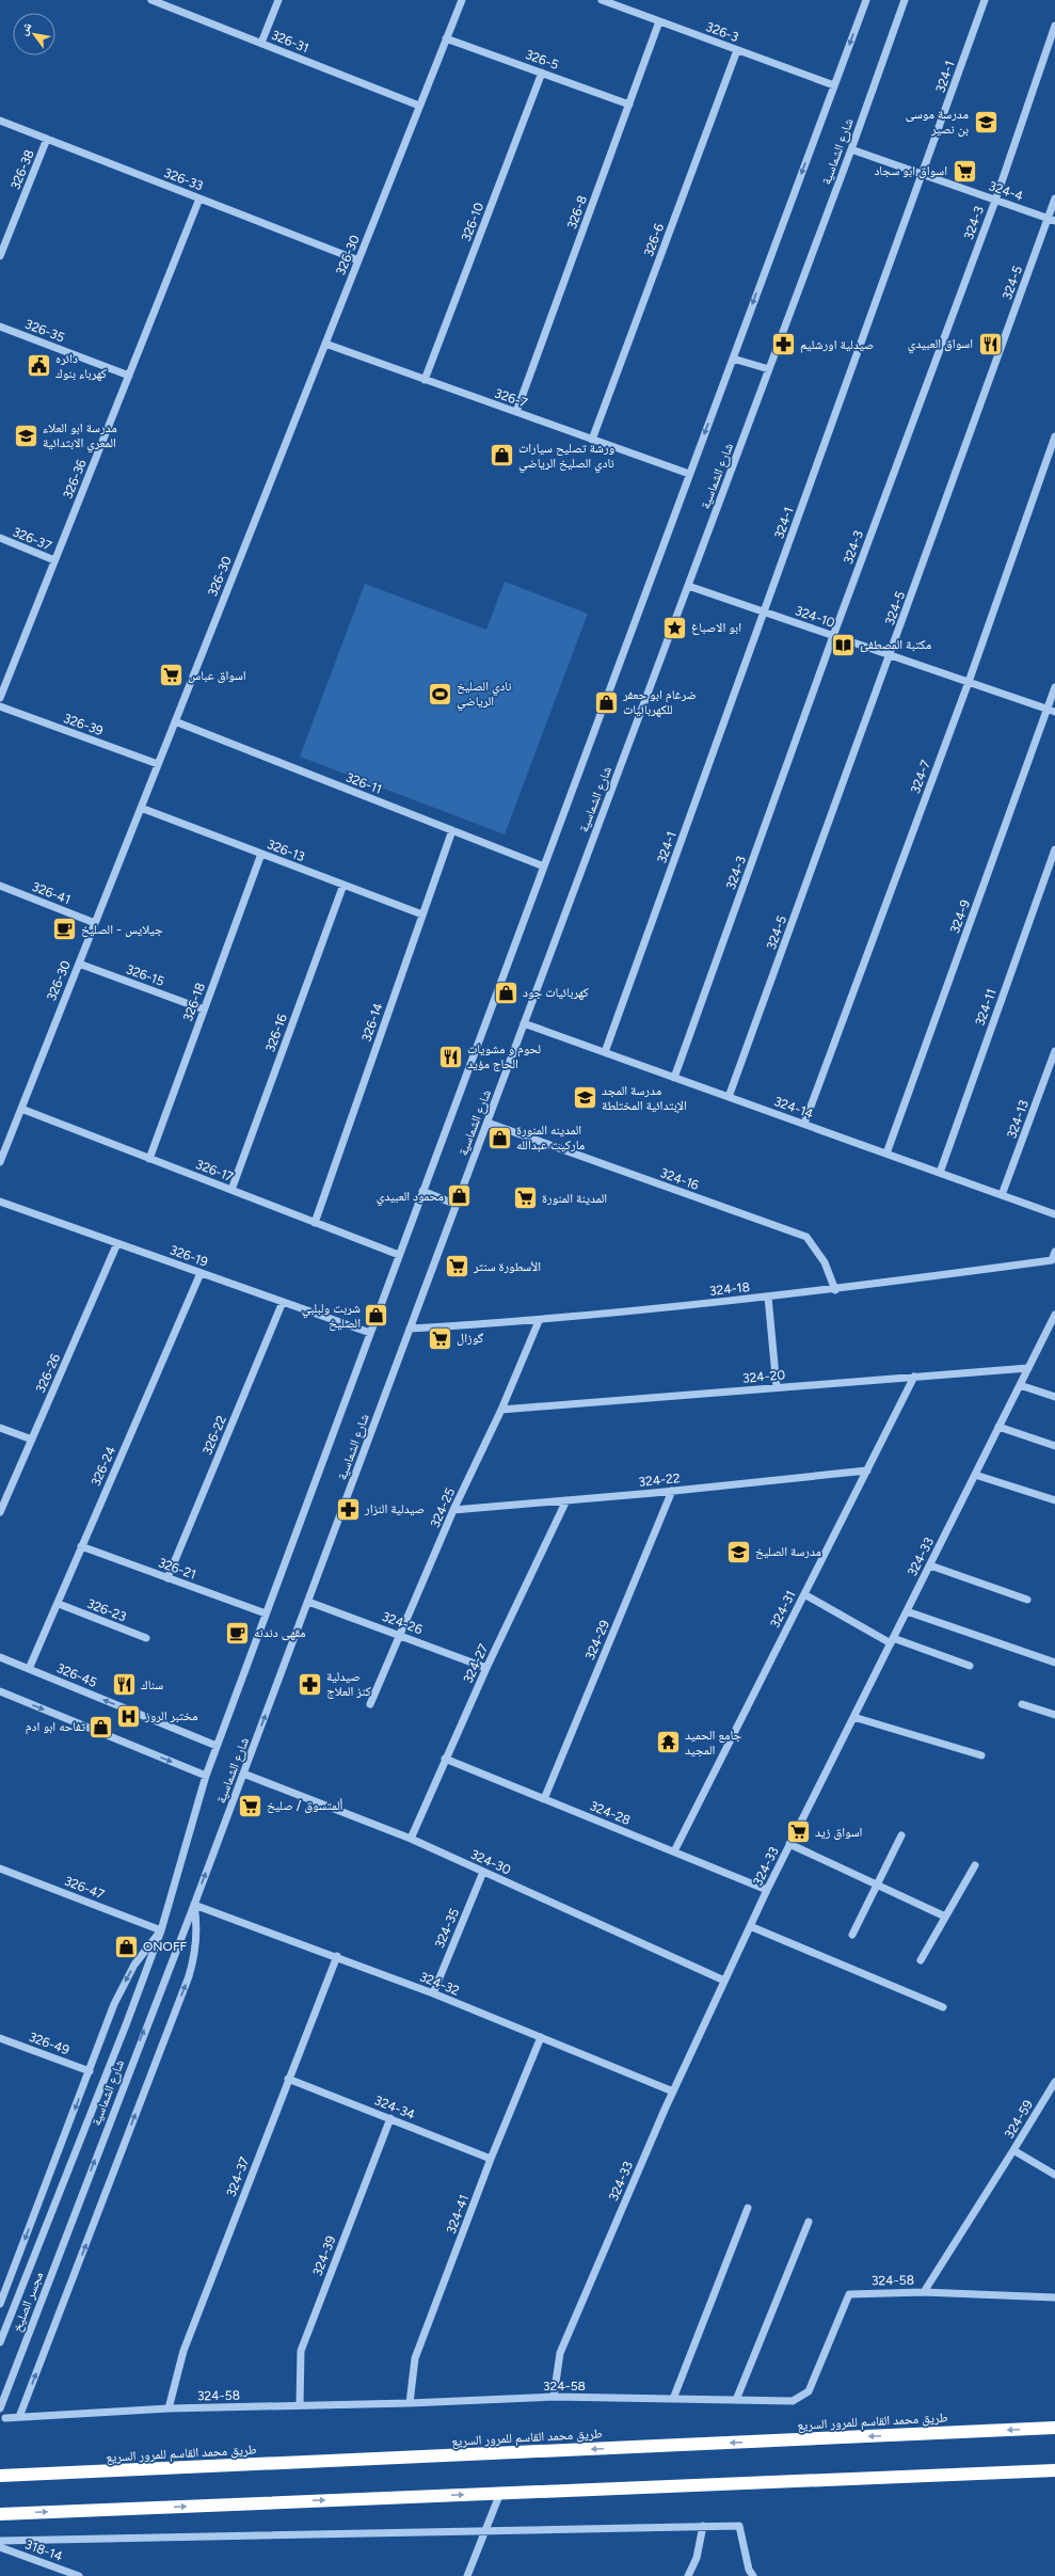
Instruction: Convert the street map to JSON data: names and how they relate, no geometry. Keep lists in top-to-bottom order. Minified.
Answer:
{"streets":{"highway":["طريق محمد القاسم للمرور السريع"],"street":["326-3","326-31","326-5","324-1","شارع الشماسية","326-38","326-33","324-4","326-8","326-10","324-3","326-6","326-30","324-5","326-35","326-7","326-36","326-37","324-10","326-39","324-7","326-11","326-13","326-41","324-9","326-15","326-18","324-11","326-14","326-16","324-14","324-13","326-17","324-16","326-19","324-18","326-26","324-20","326-22","326-24","324-22","324-25","324-33","326-21","324-31","326-23","324-26","324-29","324-27","326-45","324-28","324-30","326-47","324-35","324-32","326-49","324-34","324-59","324-37","324-41","324-39","324-58","مجسر الصليخ","318-14"]},"crossings":[["326-3","شارع الشماسية"],["326-3","326-8"],["326-3","326-6"],["326-31","326-30"],["326-5","326-8"],["326-5","326-10"],["326-5","326-30"],["324-1","324-4"],["324-1","324-10"],["324-1","324-14"],["شارع الشماسية","324-4"],["شارع الشماسية","326-7"],["شارع الشماسية","324-10"],["شارع الشماسية","326-11"],["شارع الشماسية","324-14"],["شارع الشماسية","326-17"],["شارع الشماسية","324-16"],["شارع الشماسية","326-19"],["شارع الشماسية","324-18"],["شارع الشماسية","326-21"],["شارع الشماسية","324-26"],["شارع الشماسية","326-45"],["شارع الشماسية","324-30"],["شارع الشماسية","326-47"],["شارع الشماسية","324-32"],["شارع الشماسية","مجسر الصليخ"],["326-38","326-33"],["326-33","326-30"],["326-33","326-36"],["324-4","324-3"],["324-4","324-5"],["326-8","326-7"],["326-10","326-7"],["324-3","324-10"],["324-3","324-14"],["326-6","326-7"],["326-30","326-7"],["326-30","326-39"],["326-30","326-11"],["326-30","326-13"],["326-30","326-41"],["326-30","326-15"],["326-30","326-17"],["324-5","324-10"],["324-5","324-14"],["326-35","326-36"],["326-36","326-37"],["324-10","324-7"],["324-10","324-9"],["324-7","324-14"],["326-11","326-14"],["326-13","326-18"],["326-13","326-14"],["326-13","326-16"],["324-9","324-14"],["326-15","326-18"],["326-18","326-17"],["324-11","324-14"],["326-14","326-17"],["326-16","326-17"],["324-14","324-13"],["324-16","324-18"],["326-19","326-26"],["326-19","326-22"],["326-19","326-24"],["324-18","324-25"],["324-20","324-25"],["324-20","324-33"],["324-20","324-31"],["326-22","326-21"],["326-24","326-21"],["326-24","326-23"],["326-24","326-45"],["324-22","324-25"],["324-22","324-31"],["324-22","324-29"],["324-22","324-27"],["324-25","324-26"],["324-33","324-28"],["324-33","324-30"],["324-33","324-32"],["324-33","324-58"],["324-31","324-28"],["324-26","324-27"],["324-29","324-28"],["324-27","324-28"],["324-27","324-30"],["324-30","324-35"],["324-35","324-32"],["324-32","324-37"],["324-32","324-41"],["324-34","324-37"],["324-34","324-41"],["324-34","324-39"],["324-37","324-58"],["324-41","324-58"],["324-39","324-58"]],"places":{"school or university":["مدرسة موسى بن نصير","مدرسة ابو العلاء المعري الابتدائية","مدرسة المجد الإبتدائية المختلطة","مدرسة الصليخ"],"supermarket":["اسواق ابو سجاد","اسواق عباس","المدينة المنورة","الأسطورة سنتر","گوزال","ألمتسوق / صليخ","اسواق زيد"],"restaurant":["اسواق العبيدي","لحوم و مشويات الحاج مؤيد","سناك"],"pharmacy":["صيدلية اورشليم","صيدلية النزار","صيدلية كنز العلاج"],"public building":["دائره كهرباء بنوك"],"shop":["ورشة تصليح سيارات نادي الصليخ الرياضي","ضرغام ابو حعفر للكهربائيات","كهربائيات جود","المدينه المنورة ماركيت عبدالله","محمود العبيدي","شربت ولبلبي الصليخ","تفاحه ابو ادم","ONOFF"],"place":["ابو الاصباغ"],"library":["مكتبة المصطفئ"],"sports":["نادي الصليخ الرياضي"],"cafe":["جيلايس - الصليخ","مقهى دندنه"],"hospital":["مختبر الروز"],"temple":["جامع الحميد المجيد"]},"north":"top left"}
